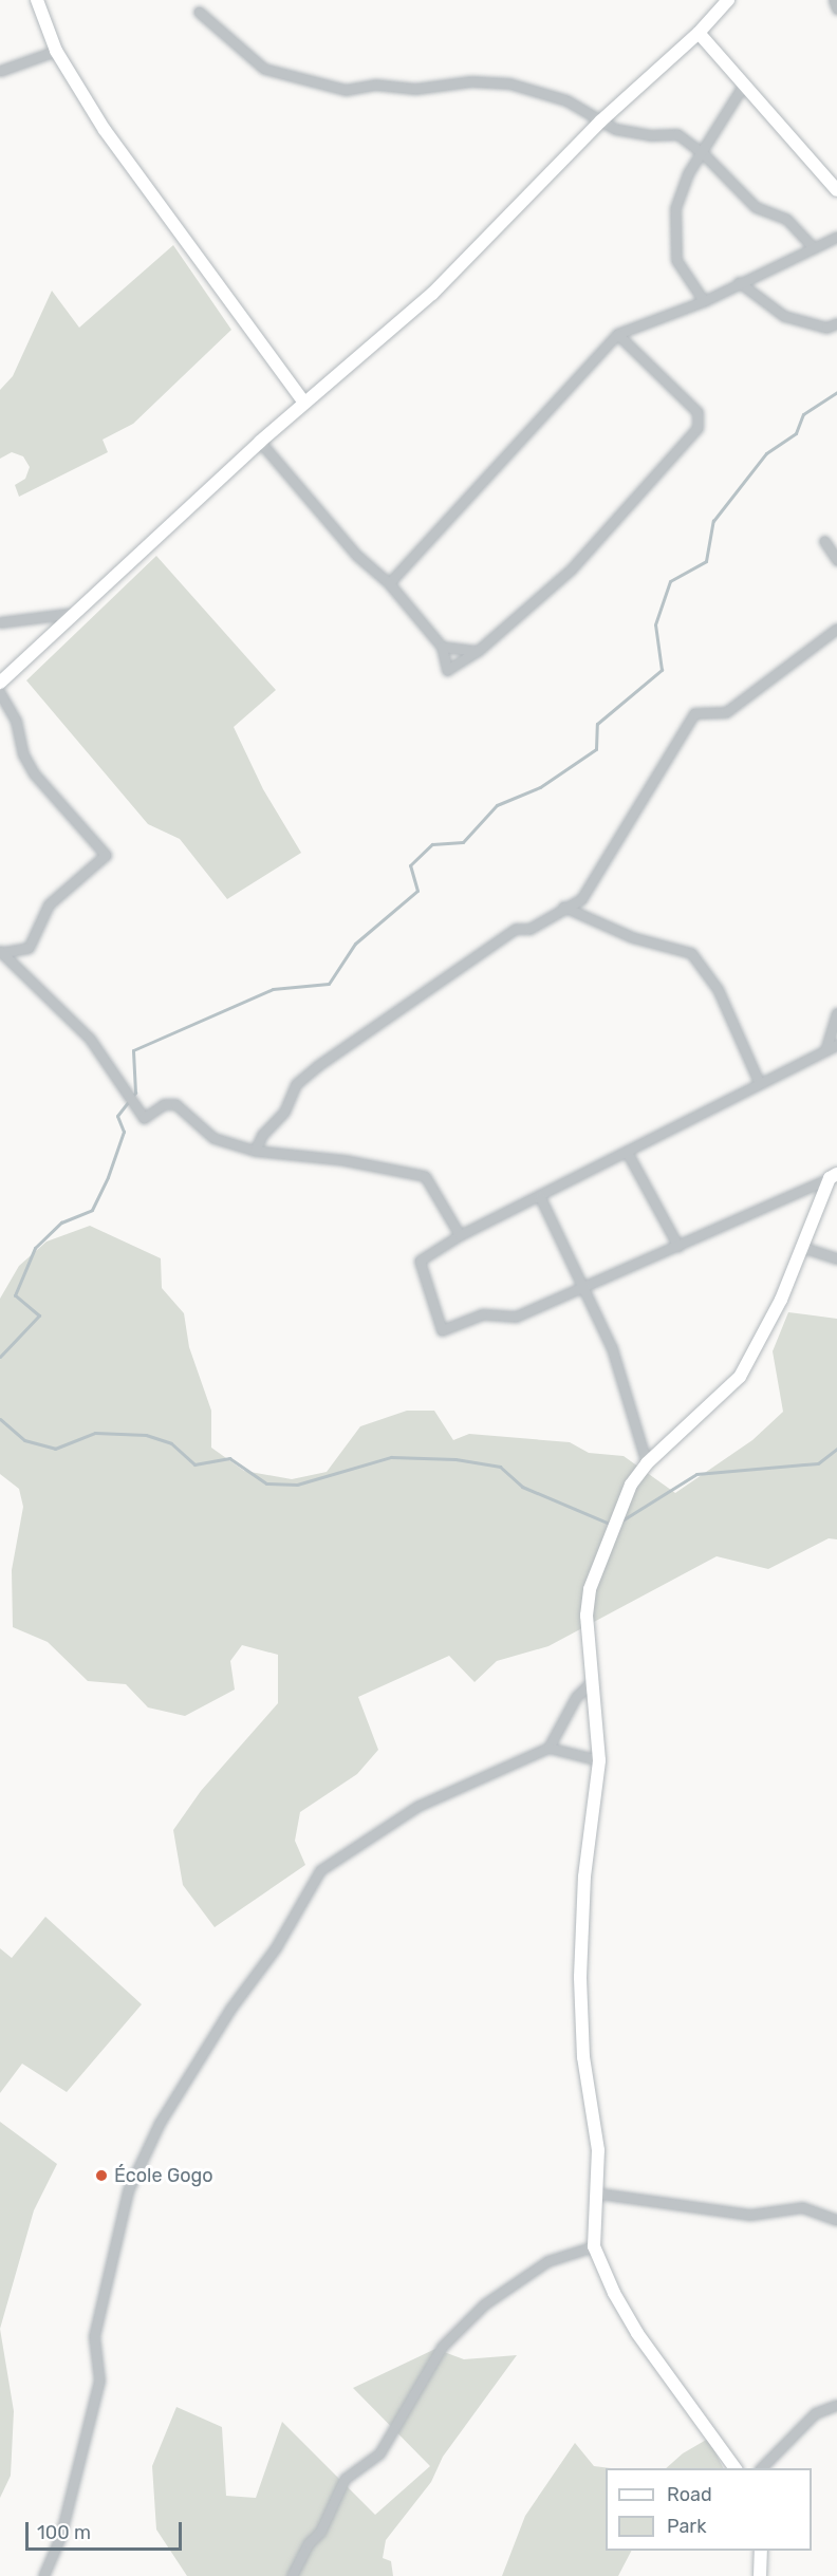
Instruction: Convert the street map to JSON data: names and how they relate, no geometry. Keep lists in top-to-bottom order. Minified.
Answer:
{"places":["École Gogo"],"legend":["Road","Park"],"scale_bar":"100 m"}
